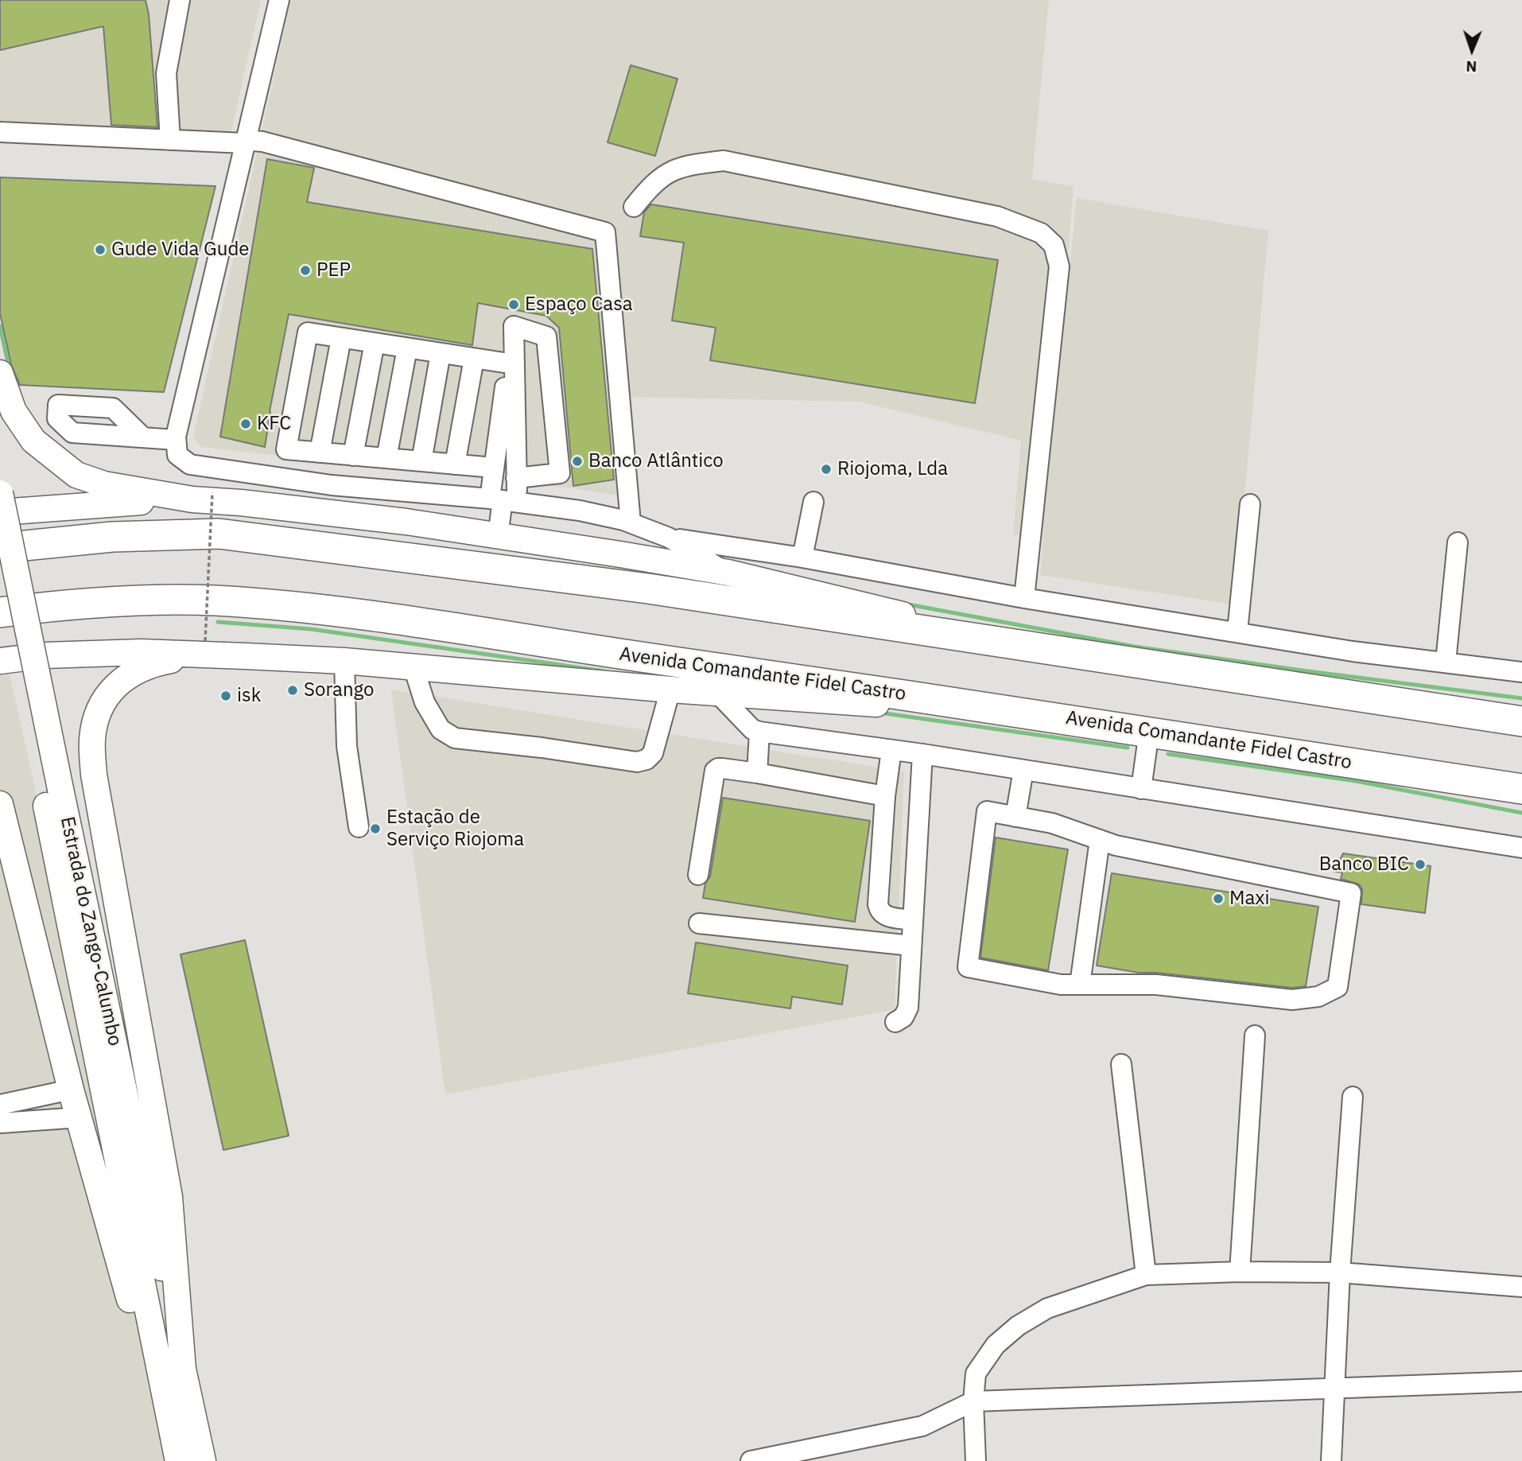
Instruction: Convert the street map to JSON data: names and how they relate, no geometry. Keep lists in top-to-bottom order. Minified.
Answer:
{"streets":{"highway":["Avenida Comandante Fidel Castro"],"main road":["Estrada do Zango-Calumbo"]},"places":["Gude Vida Gude","PEP","Espaço Casa","KFC","Banco Atlântico","Riojoma, Lda","Sorango","isk","Estação de Serviço Riojoma","Banco BIC","Maxi"],"north":"bottom"}
